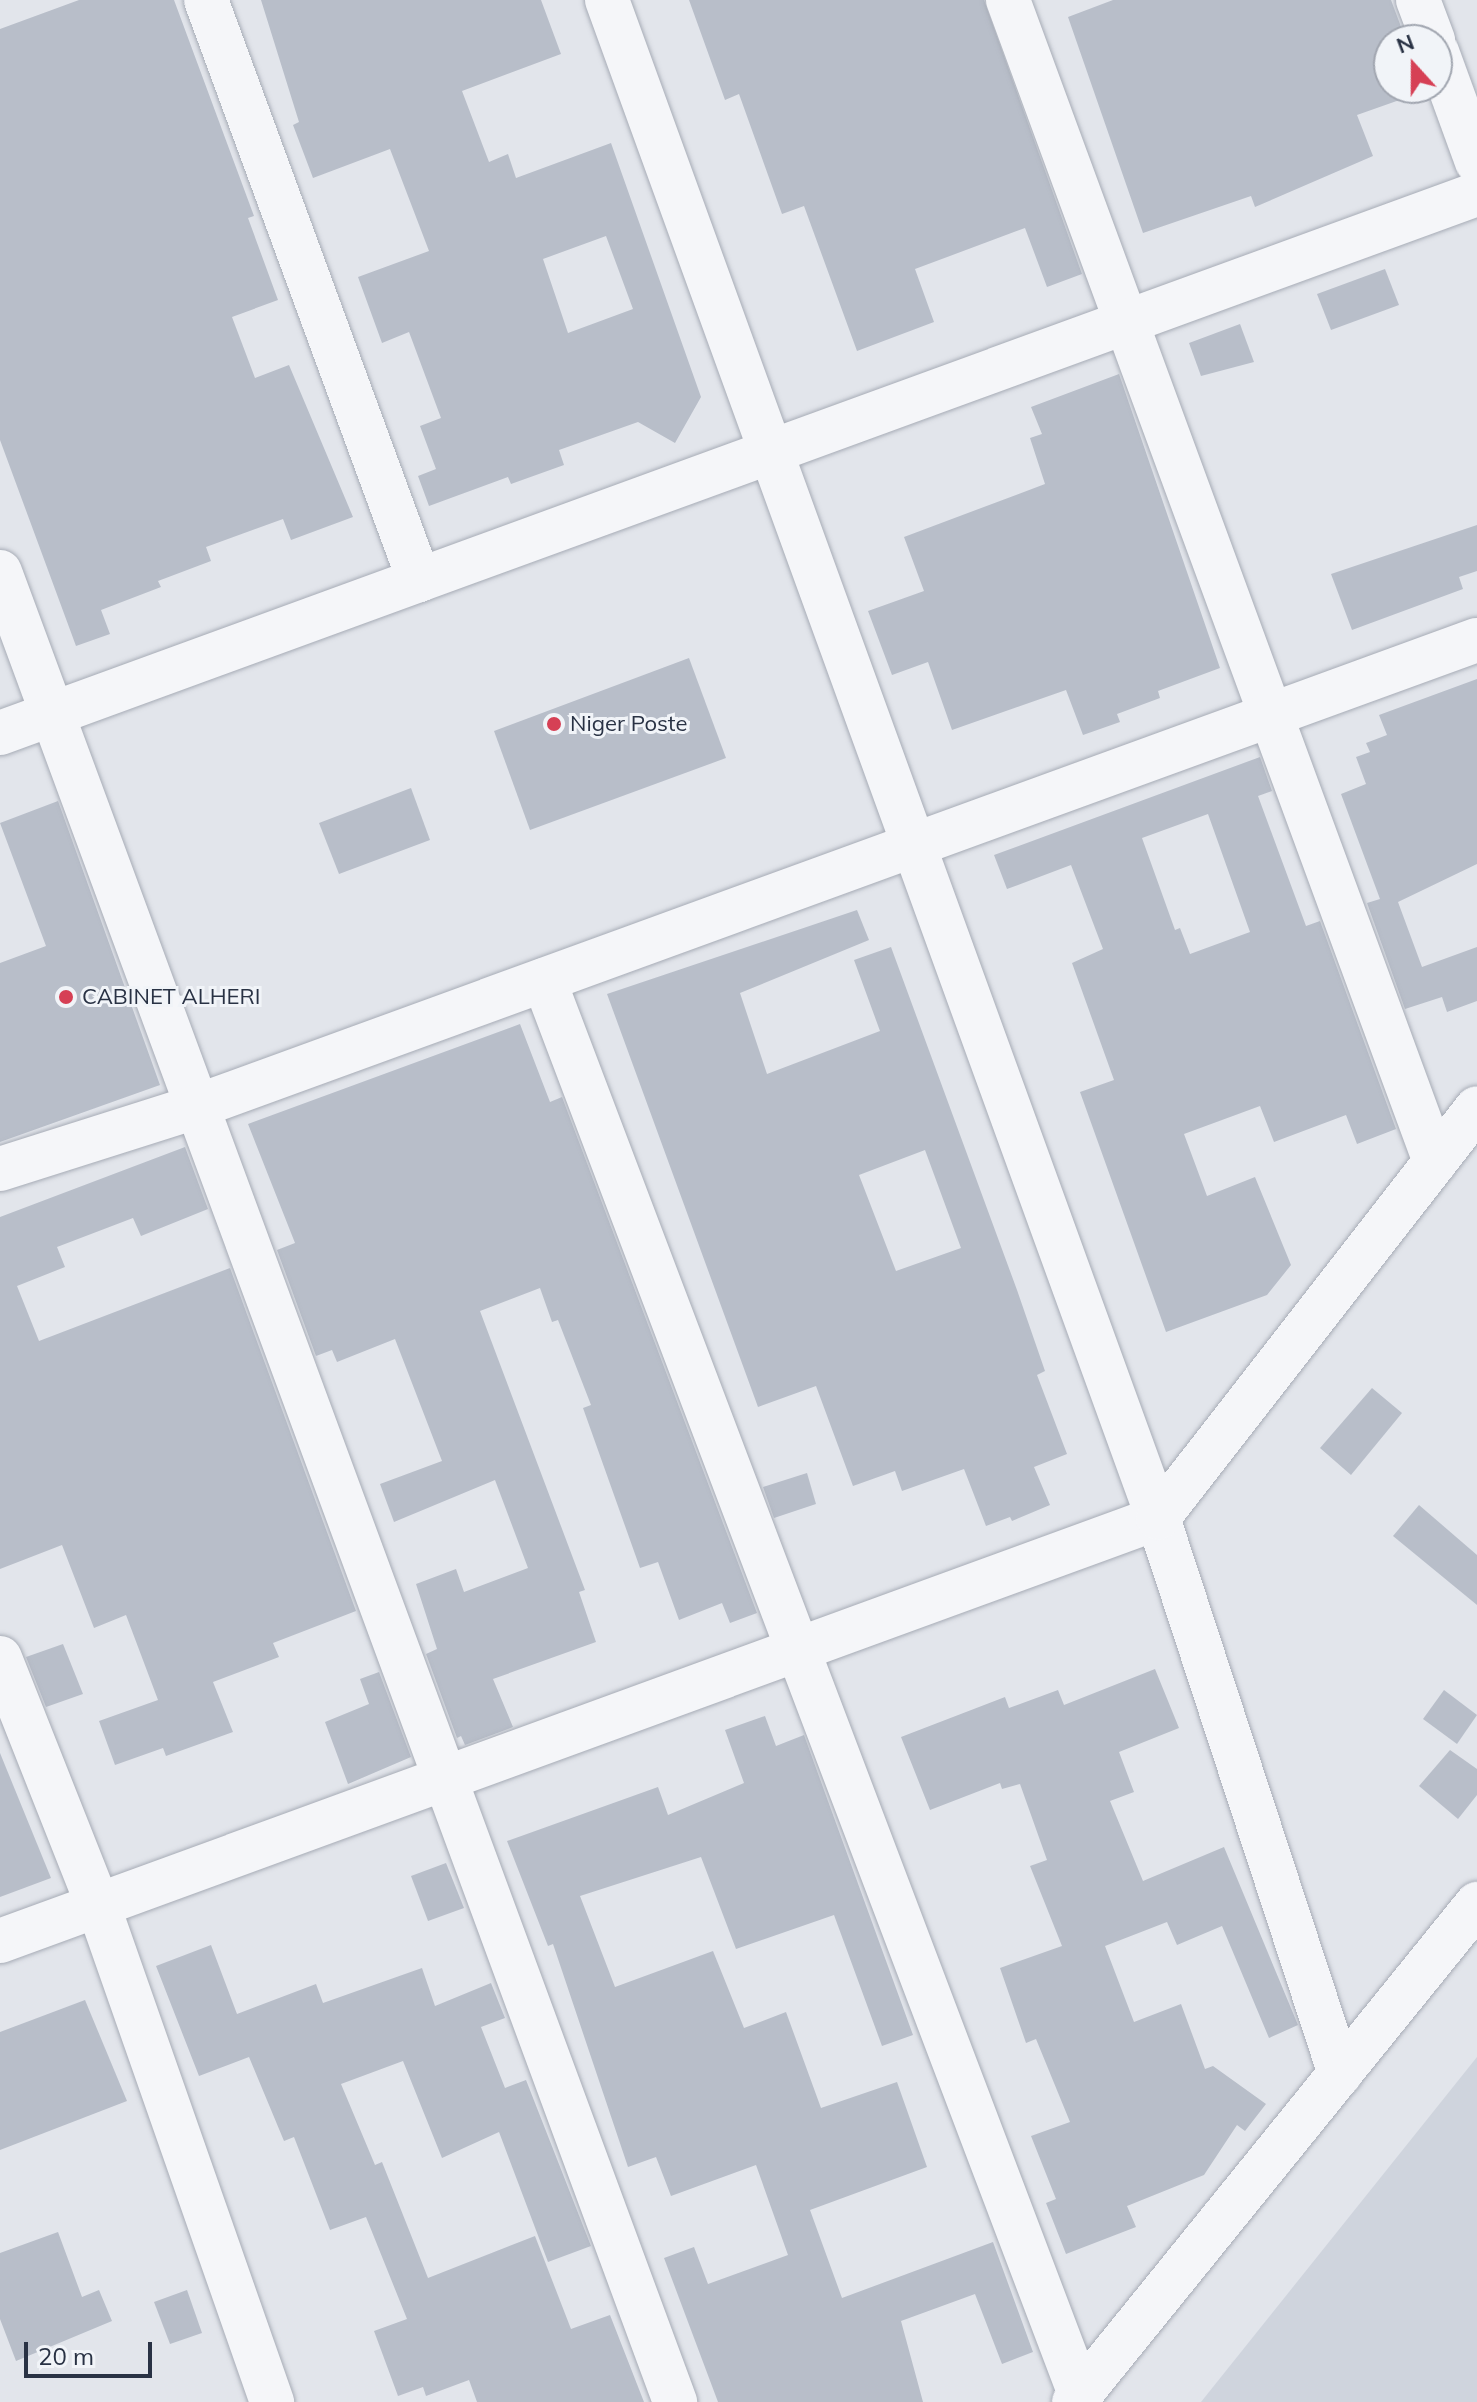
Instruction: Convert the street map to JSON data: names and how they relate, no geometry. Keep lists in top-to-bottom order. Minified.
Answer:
{"places":["Niger Poste","CABINET ALHERI"],"scale_bar":"20 m","north":"top"}
